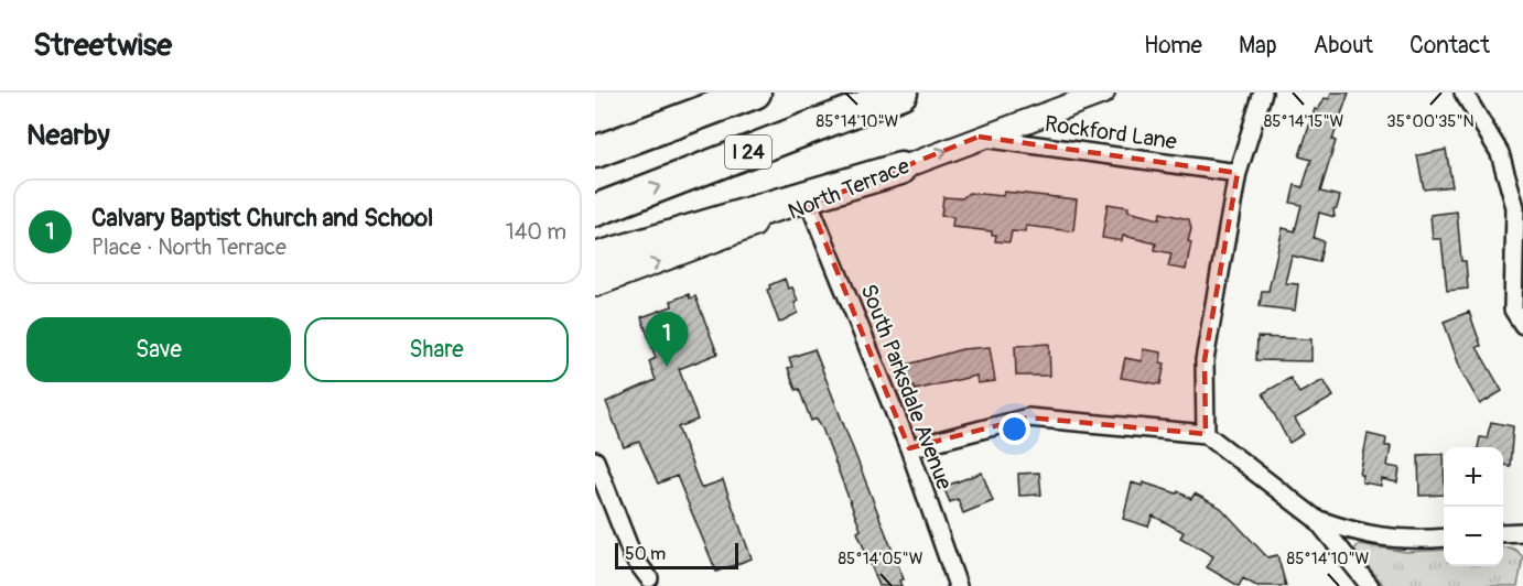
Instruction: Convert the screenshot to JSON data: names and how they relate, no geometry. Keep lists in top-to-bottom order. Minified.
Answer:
{"streets":{"highway":["I 24"],"street":["Rockford Lane","North Terrace","South Parksdale Avenue"]},"crossings":[["Rockford Lane","North Terrace"],["North Terrace","South Parksdale Avenue"]],"one_way":["North Terrace"],"scale_bar":"50 m","page":{"header":"Streetwise","nav":["Home","Map","About","Contact"],"heading":"Nearby","list":[{"mark":"1","name":"Calvary Baptist Church and School","note":"Place · North Terrace","value":"140 m"}],"buttons":["Save","Share"],"pins":"1","map_buttons":["+","−"],"scale":"50 m"},"coordinates":["85°14'10\"W","85°14'15\"W","35°00'35\"N","85°14'05\"W"]}
